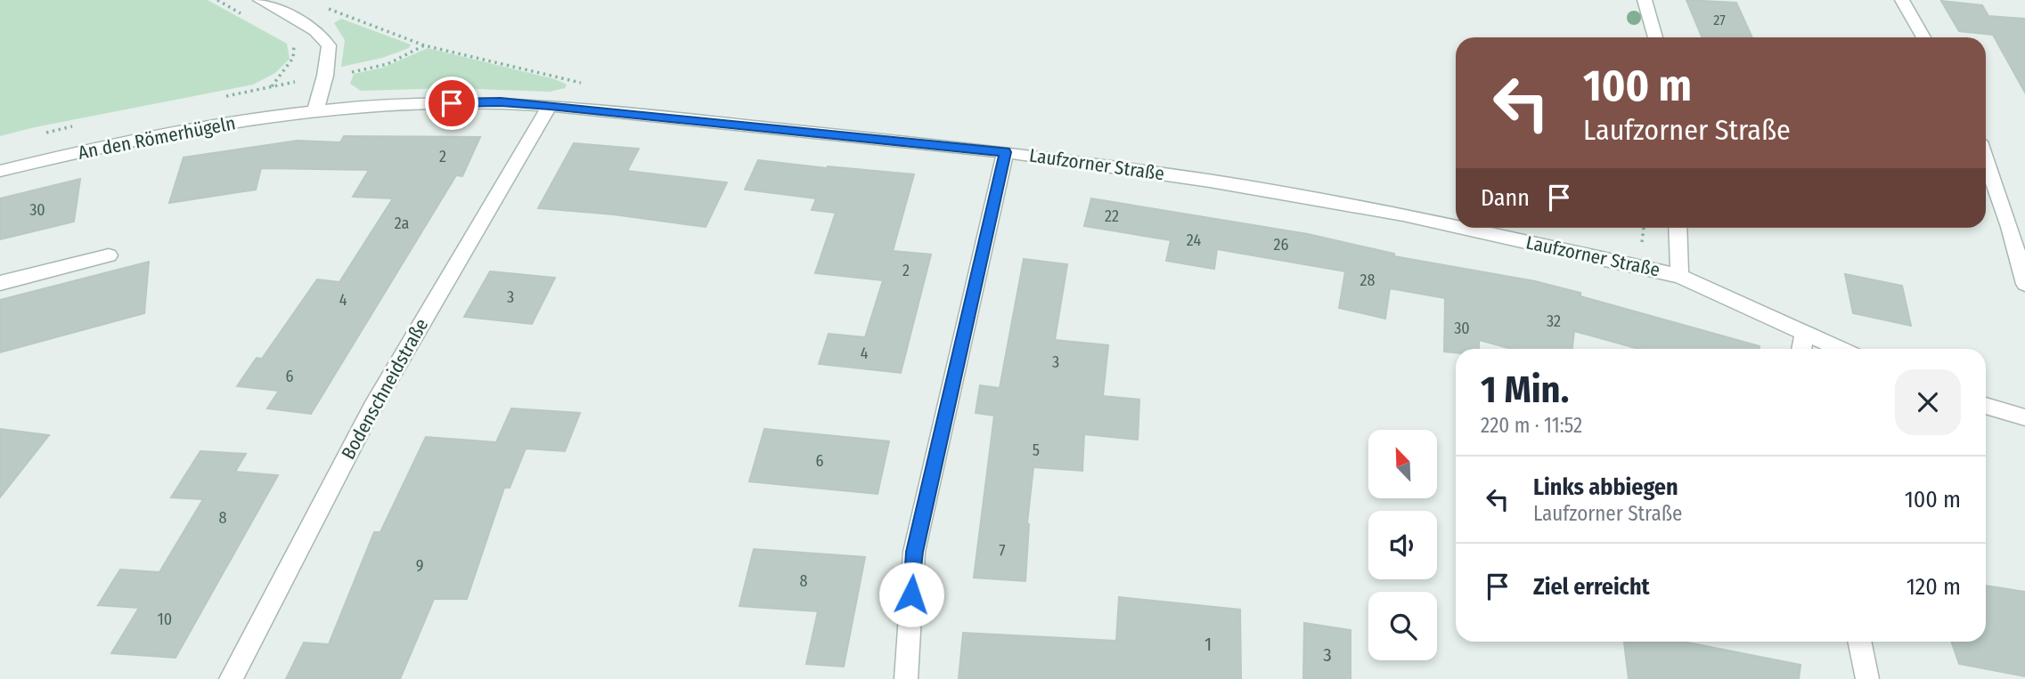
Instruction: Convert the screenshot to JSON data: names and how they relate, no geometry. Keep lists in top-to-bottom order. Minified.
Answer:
{"streets":{"street":["An den Römerhügeln","Laufzorner Straße","Bodenschneidstraße"]},"crossings":[["An den Römerhügeln","Laufzorner Straße"],["Laufzorner Straße","Bodenschneidstraße"]],"house_numbers":["27","2","30","22","2a","24","26","2","28","3","4","32","30","4","3","6","5","6","8","7","9","8","10","1","3"],"north":"top left","page":{"turn":["100 m","Laufzorner Straße"],"then":"Dann","heading":["1 Min.","220 m · 11:52"],"list":[{"name":"Links abbiegen","note":"Laufzorner Straße","value":"100 m"},{"name":"Ziel erreicht","value":"120 m"}]}}
